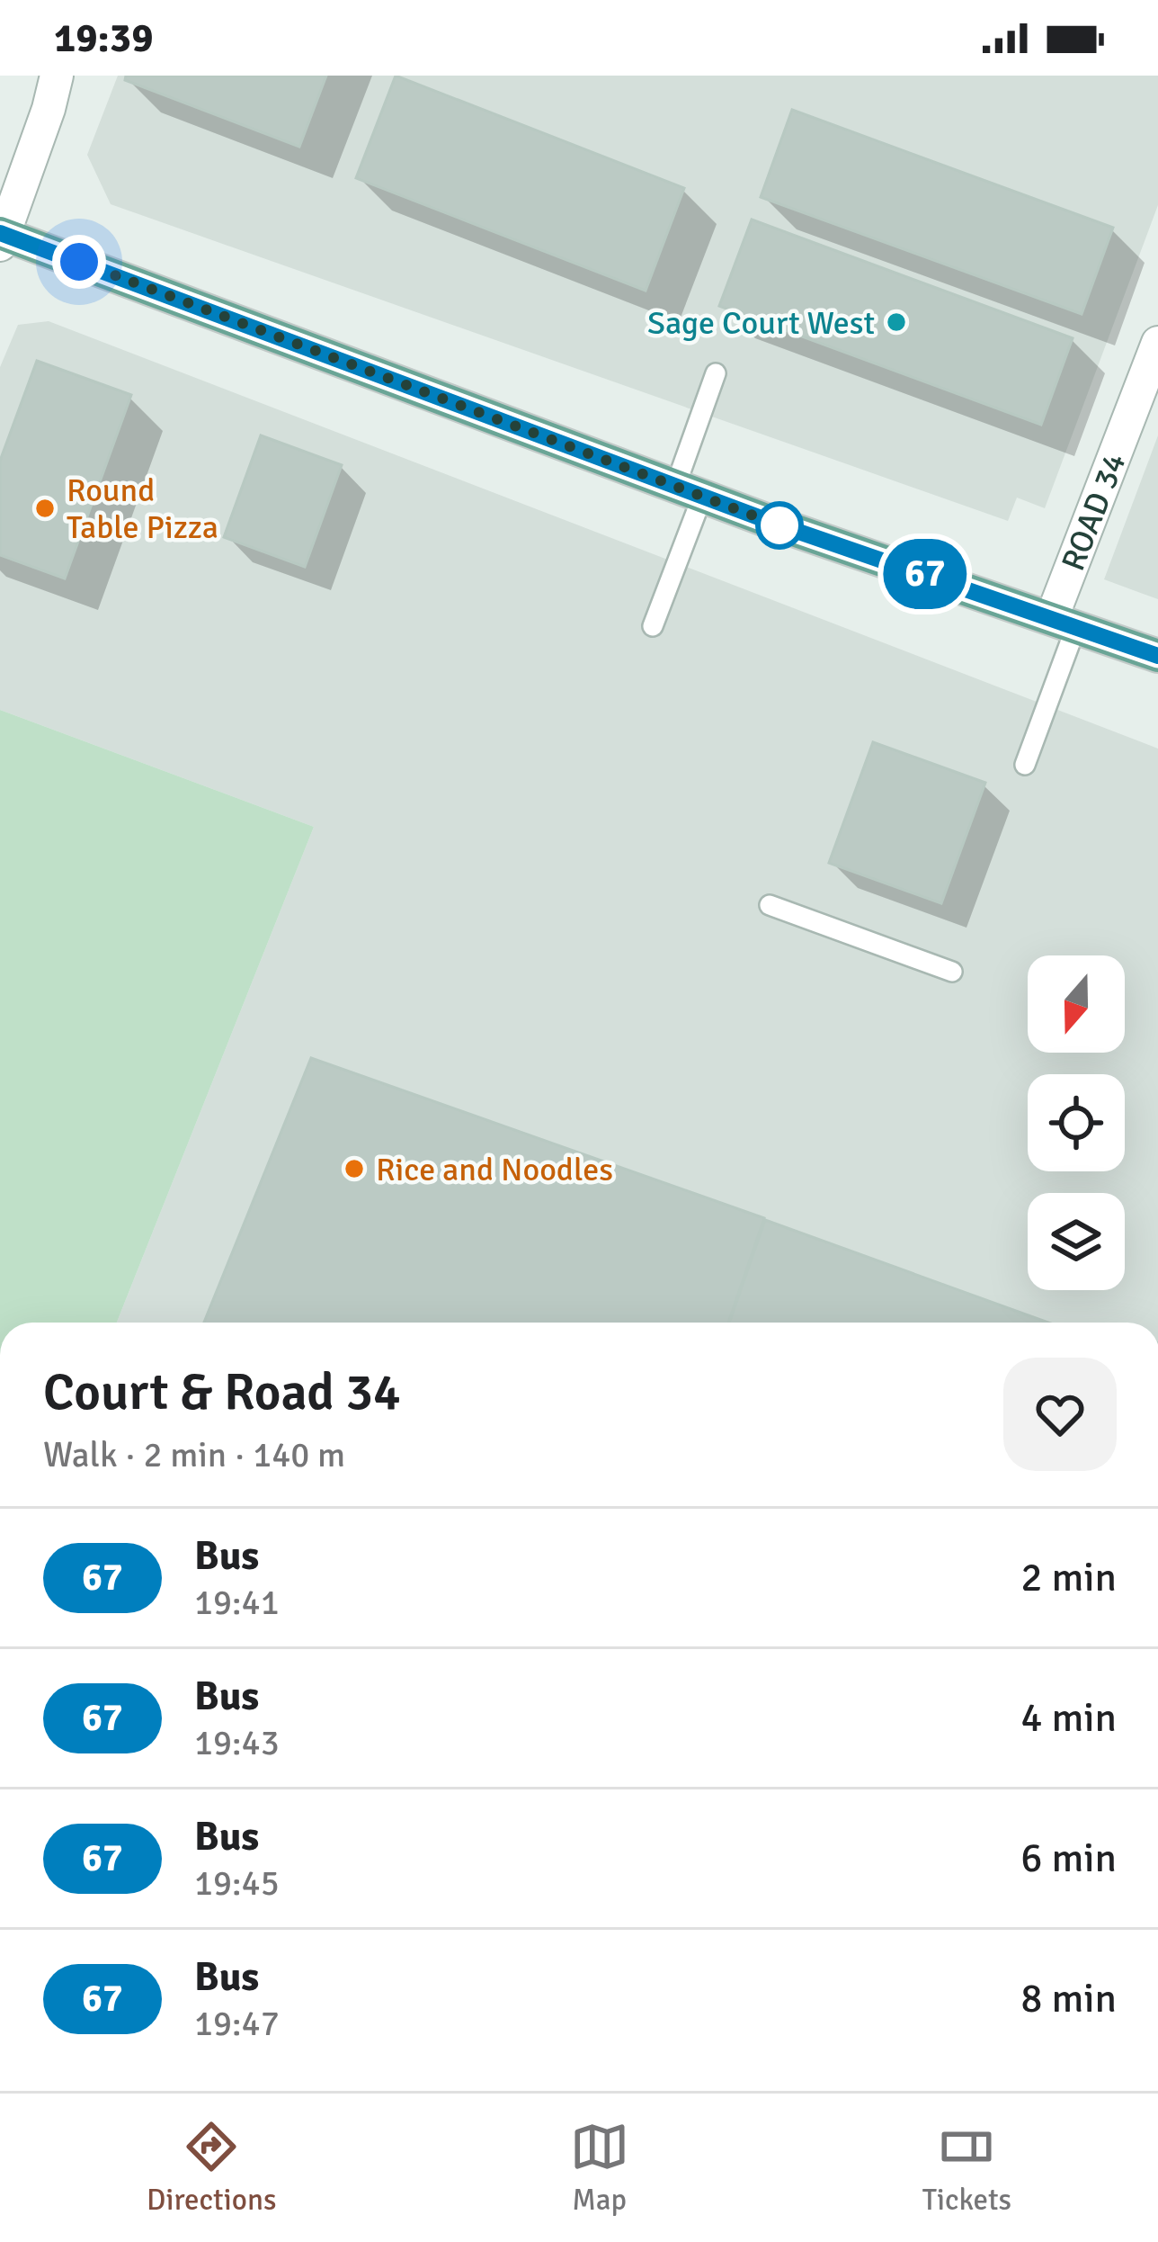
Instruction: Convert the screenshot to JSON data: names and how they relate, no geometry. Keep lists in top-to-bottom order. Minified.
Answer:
{"streets":{"street":["ROAD 34"]},"places":["Sage Court West","Round Table Pizza","Rice and Noodles"],"lines":["bus line 67"],"north":"bottom","page":{"status":"19:39","on_map":"67","heading":["Court & Road 34","Walk · 2 min · 140 m"],"list":[{"mark":"67","name":"Bus","note":"19:41","value":"2 min"},{"mark":"67","name":"Bus","note":"19:43","value":"4 min"},{"mark":"67","name":"Bus","note":"19:45","value":"6 min"},{"mark":"67","name":"Bus","note":"19:47","value":"8 min"}],"tabs":["Directions","Map","Tickets"]}}
